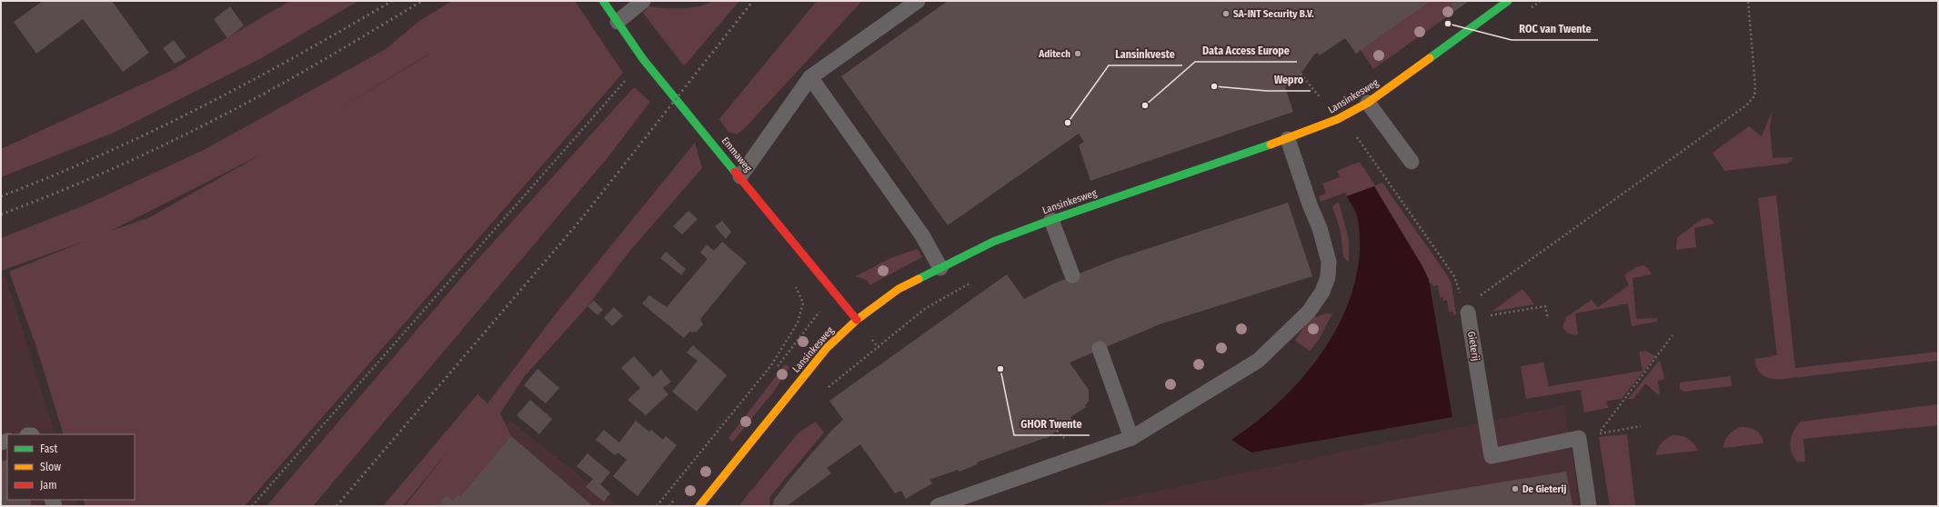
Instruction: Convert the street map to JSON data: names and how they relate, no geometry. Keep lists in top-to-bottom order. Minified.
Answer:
{"streets":{"main road":["Lansinkesweg","Emmaweg"],"lane":["Gieterij"]},"crossings":[["Lansinkesweg","Emmaweg"]],"places":["SA-INT Security B.V.","ROC van Twente","Aditech","Wepro","Data Access Europe","Lansinkveste","GHOR Twente","De Gieterij"],"legend":["Fast","Slow","Jam"]}
